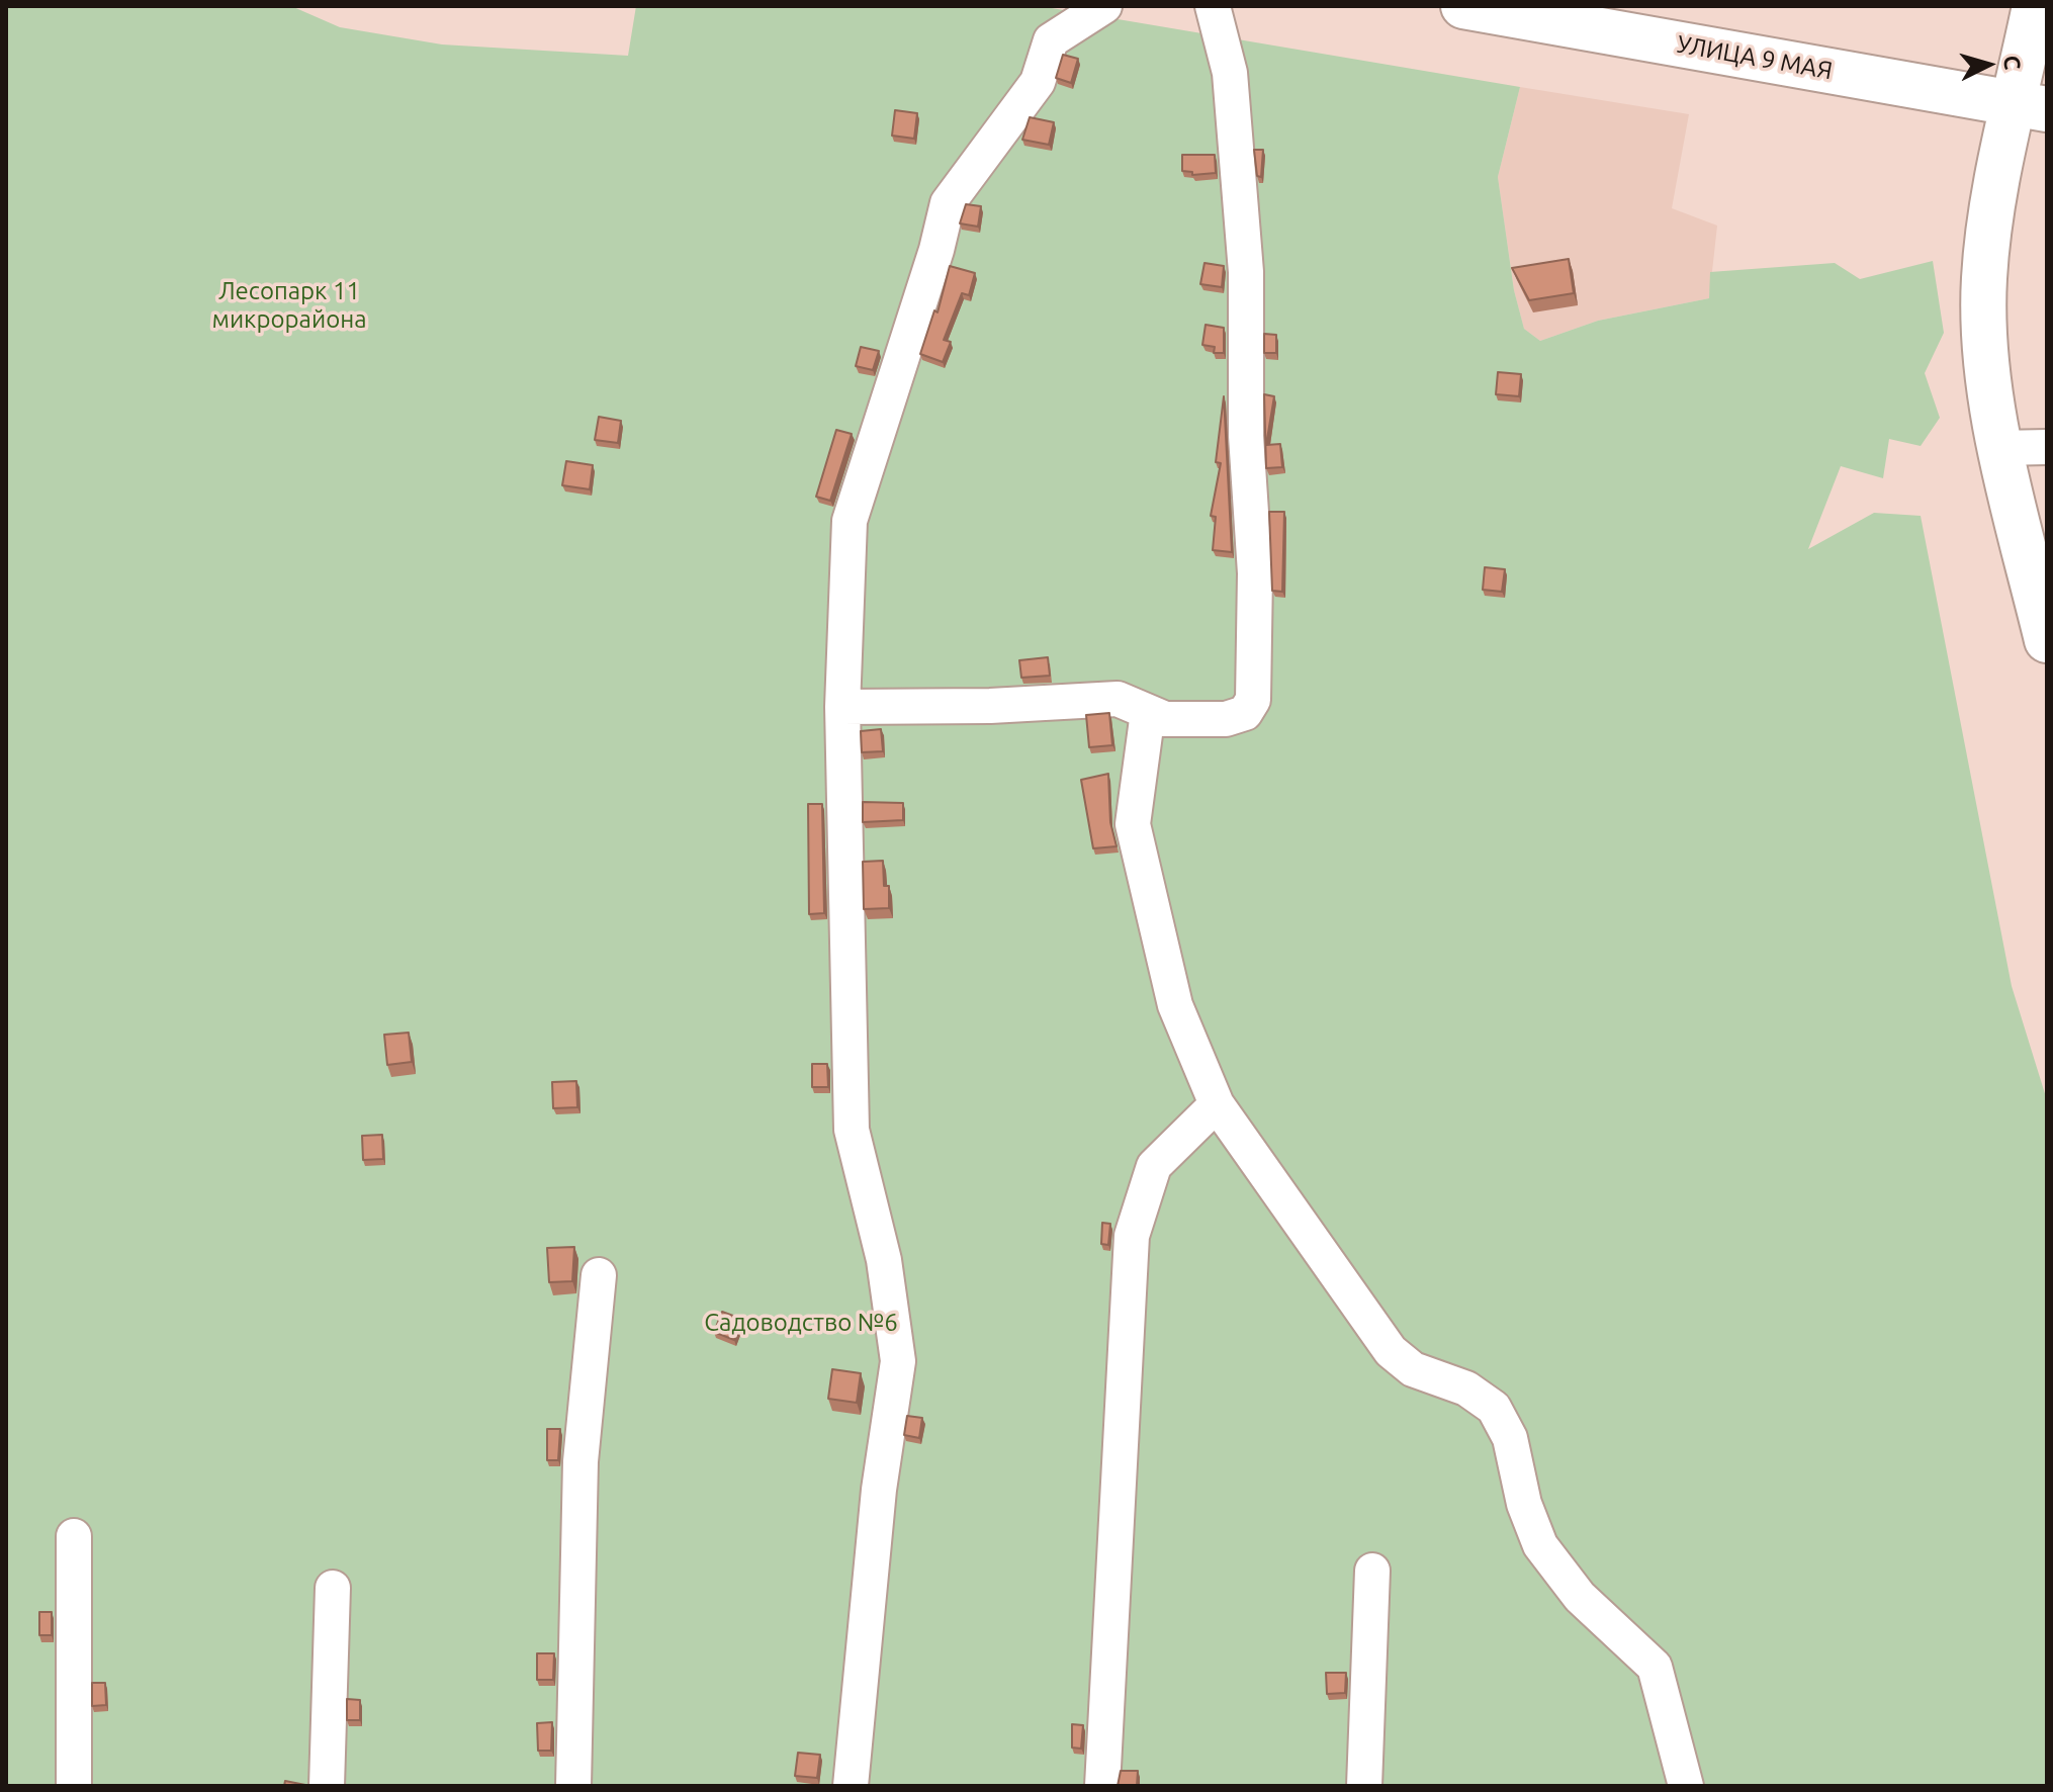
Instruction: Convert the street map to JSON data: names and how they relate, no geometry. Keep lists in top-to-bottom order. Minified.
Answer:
{"streets":{"main road":["УЛИЦА 9 МАЯ"]},"parks":["Лесопарк 11 микрорайона","Садоводство №6"],"north":"right"}
